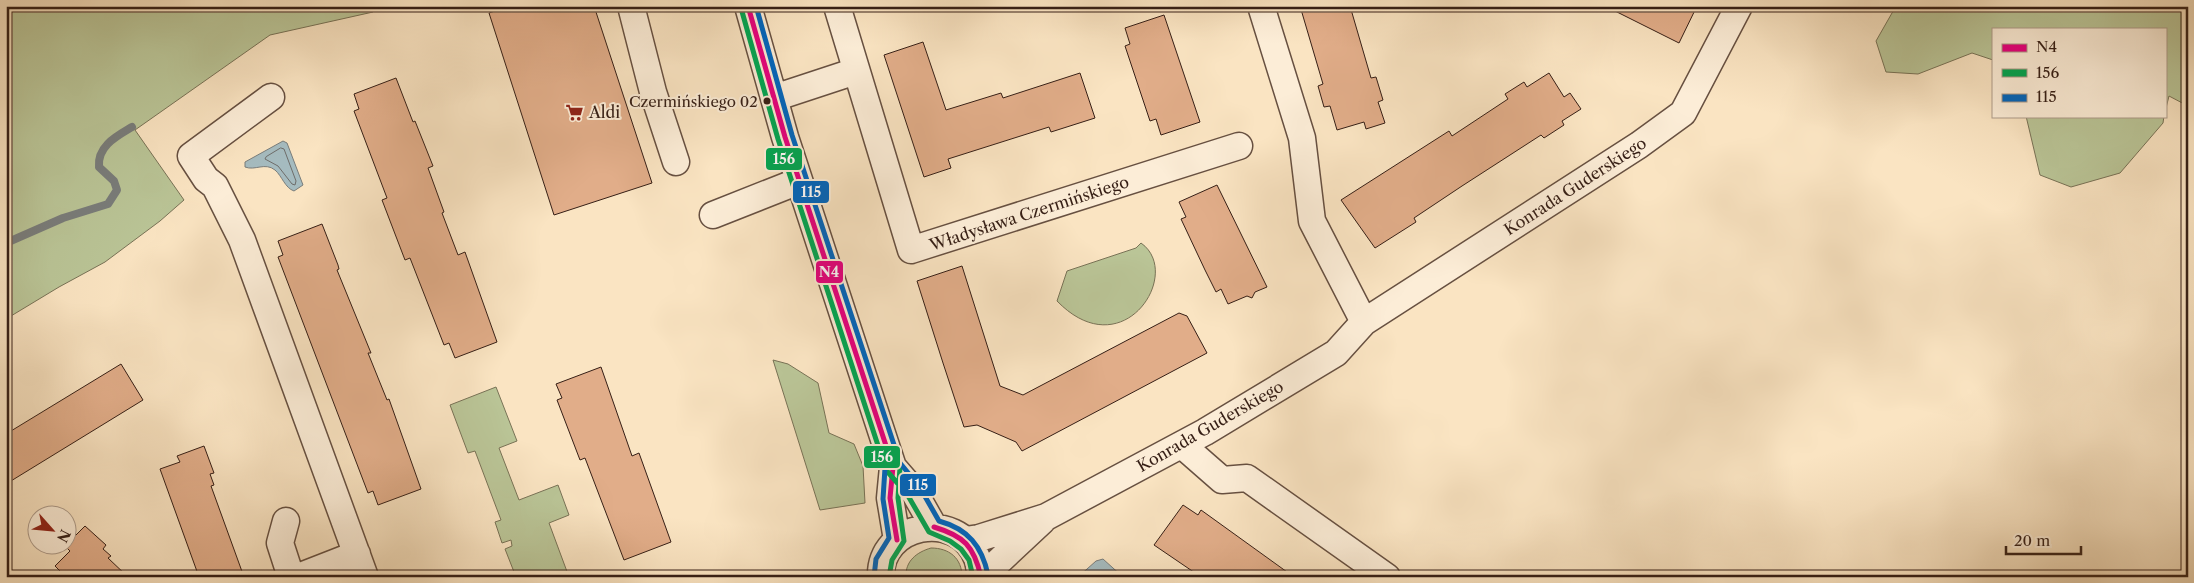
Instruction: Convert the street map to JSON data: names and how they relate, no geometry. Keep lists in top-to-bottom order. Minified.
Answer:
{"streets":{"street":["Konrada Guderskiego","Władysława Czermińskiego"]},"places":{"other":["Czermińskiego 02"],"supermarket":["Aldi"]},"lines":["transit line N4","transit line 115","transit line 156"],"legend":["N4","156","115"],"scale_bar":"20 m","north":"bottom right"}
